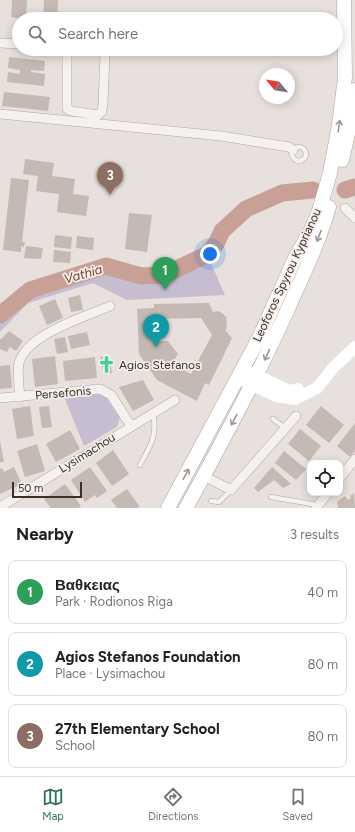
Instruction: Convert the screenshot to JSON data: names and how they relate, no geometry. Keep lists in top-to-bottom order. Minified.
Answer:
{"streets":{"main road":["Leoforos Spyrou Kyprianou"],"street":["Persefonis","Lysimachou"]},"crossings":[["Persefonis","Lysimachou"]],"water":["Vathia"],"places":{"church":["Agios Stefanos"]},"scale_bar":"50 m","north":"top left","page":{"search":"Search here","pins":["3","1","2"],"scale":"50 m","heading":["Nearby","3 results"],"list":[{"mark":"1","name":"Βαθκειας","note":"Park · Rodionos Riga","value":"40 m"},{"mark":"2","name":"Agios Stefanos Foundation","note":"Place · Lysimachou","value":"80 m"},{"mark":"3","name":"27th Elementary School","note":"School","value":"80 m"}],"nav":["Map","Directions","Saved"]}}
